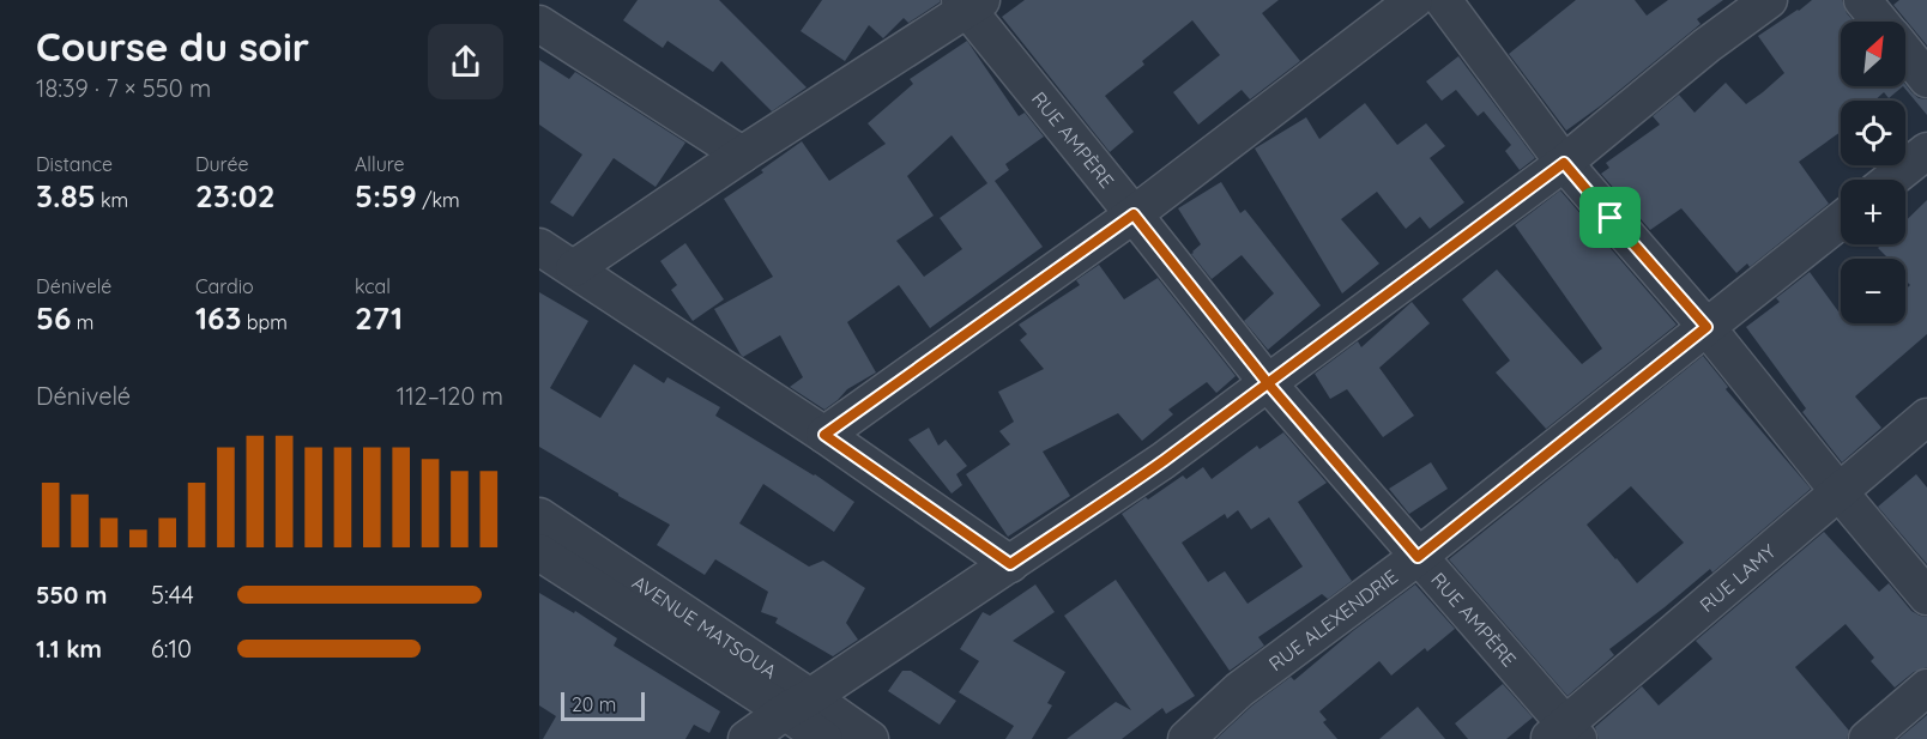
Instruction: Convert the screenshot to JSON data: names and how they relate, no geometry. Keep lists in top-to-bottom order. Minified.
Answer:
{"streets":{"street":["RUE AMPÈRE","RUE LAMY","RUE ALEXENDRIE","AVENUE MATSOUA"]},"crossings":[["RUE AMPÈRE","RUE LAMY"],["RUE AMPÈRE","RUE ALEXENDRIE"]],"scale_bar":"20 m","north":"top right","page":{"heading":["Course du soir","18:39 · 7 × 550 m"],"map_buttons":["+","−"],"stats":[["Distance","3.85 km"],["Durée","23:02"],["Allure","5:59 /km"],["Dénivelé","56 m"],["Cardio","163 bpm"],["kcal","271"]],"chart":["Dénivelé","112–120 m"],"list":[{"name":"550 m","note":"5:44"},{"name":"1.1 km","note":"6:10"}],"scale":"20 m"}}
